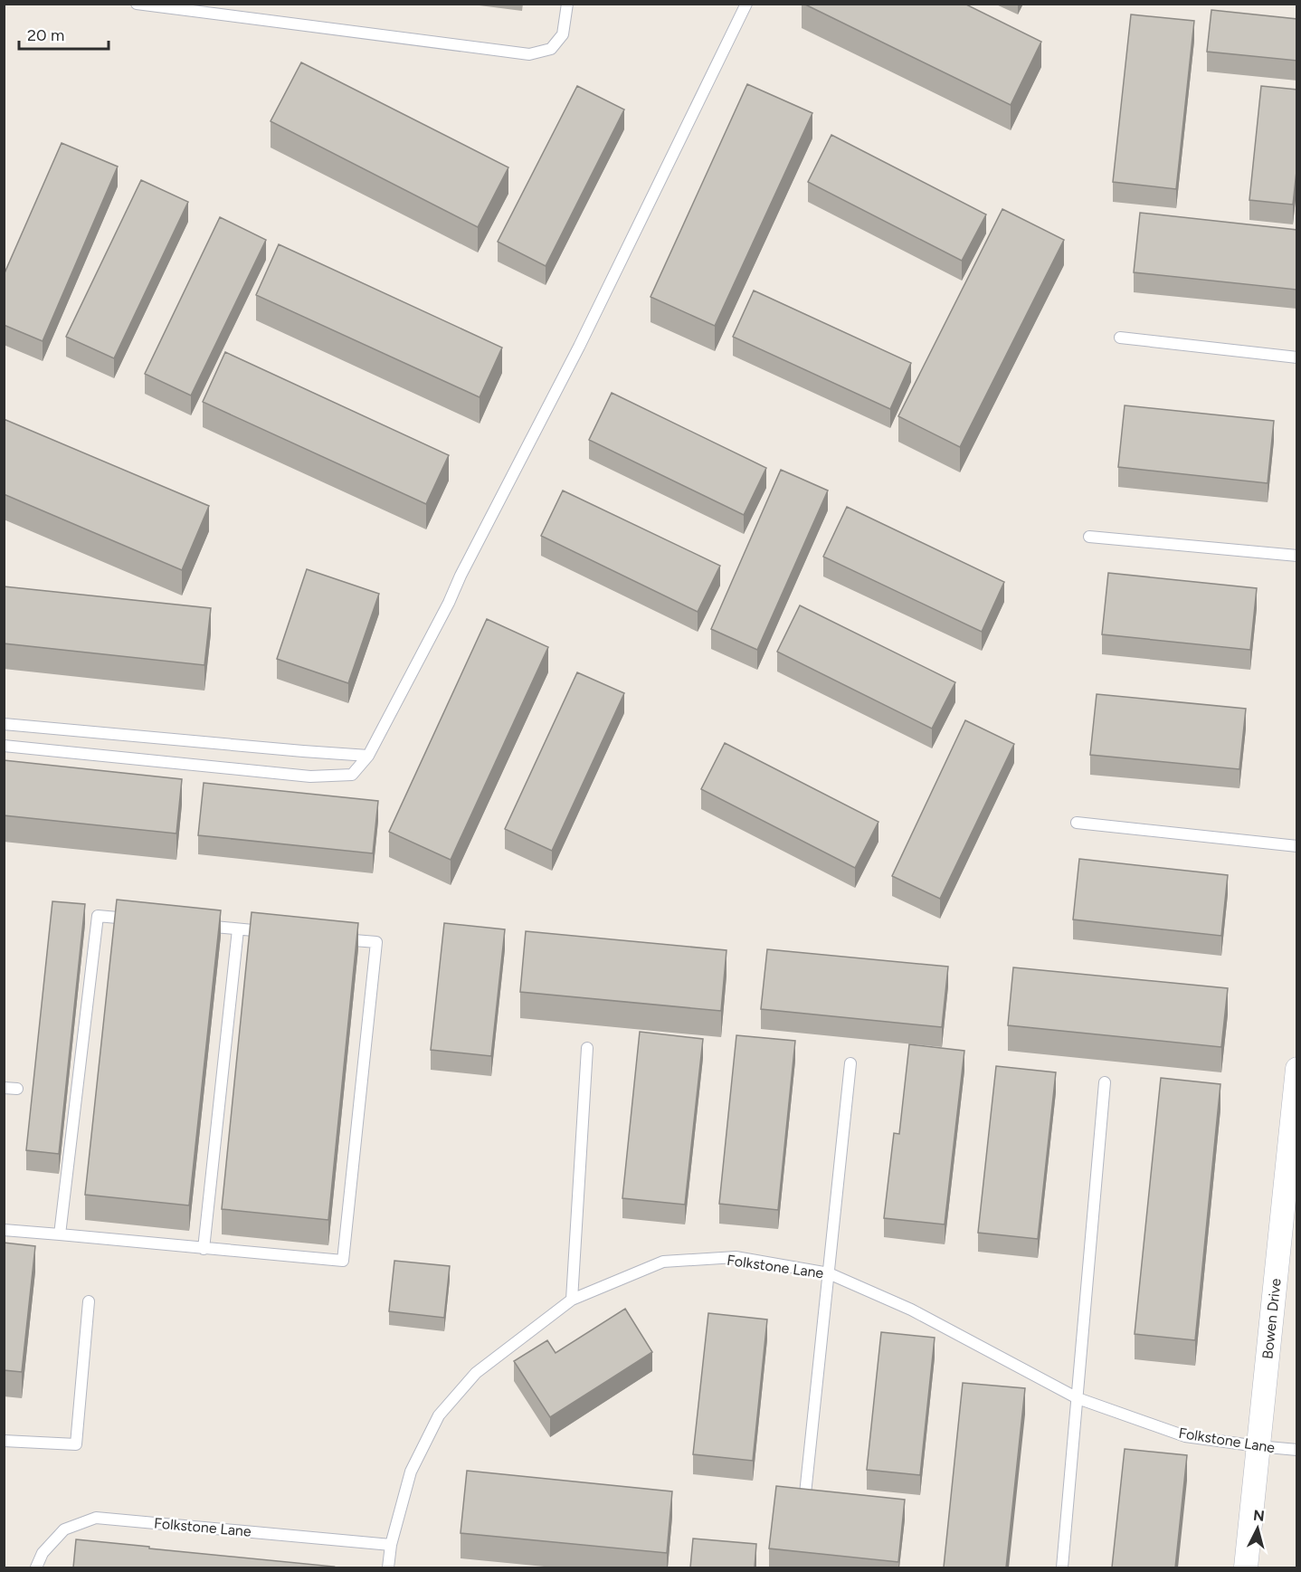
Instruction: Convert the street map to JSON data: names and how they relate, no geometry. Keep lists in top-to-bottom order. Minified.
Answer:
{"streets":{"street":["Bowen Drive"],"lane":["Folkstone Lane"]},"crossings":[["Folkstone Lane","Bowen Drive"]],"scale_bar":"20 m","north":"top"}
